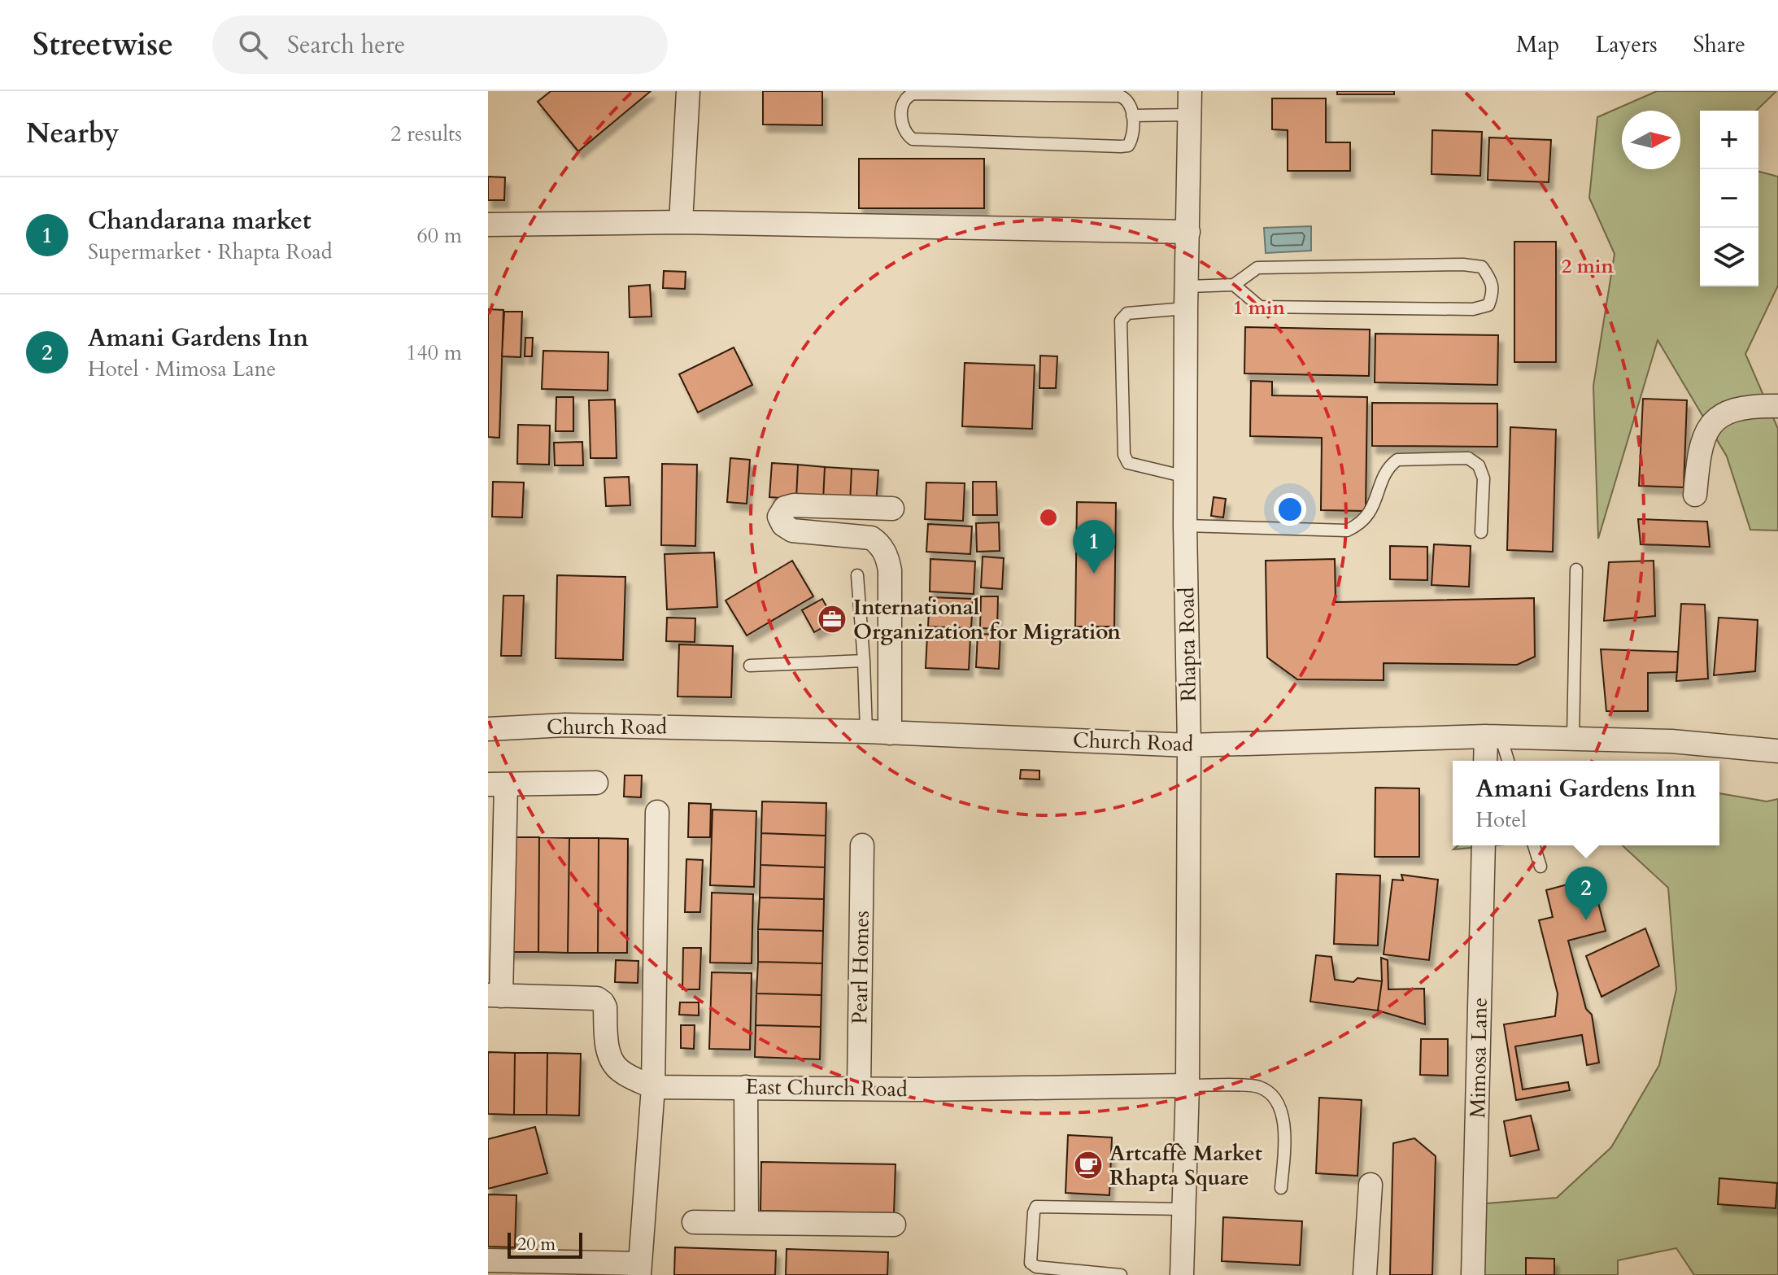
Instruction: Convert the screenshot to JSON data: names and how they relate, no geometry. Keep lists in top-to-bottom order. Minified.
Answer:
{"streets":{"street":["Rhapta Road","Church Road","Pearl Homes","Mimosa Lane","East Church Road"]},"crossings":[["Rhapta Road","Church Road"],["Rhapta Road","East Church Road"],["Pearl Homes","East Church Road"]],"places":{"office":["International Organization for Migration"],"cafe":["Artcaffè Market Rhapta Square"]},"scale_bar":"20 m","north":"right","page":{"header":"Streetwise","search":"Search here","nav":["Map","Layers","Share"],"heading":["Nearby","2 results"],"map_buttons":["+","−"],"list":[{"mark":"1","name":"Chandarana market","note":"Supermarket · Rhapta Road","value":"60 m"},{"mark":"2","name":"Amani Gardens Inn","note":"Hotel · Mimosa Lane","value":"140 m"}],"pins":["1","2"],"popup":["Amani Gardens Inn","Hotel"],"scale":"20 m"},"rings":["2 min","1 min"]}
